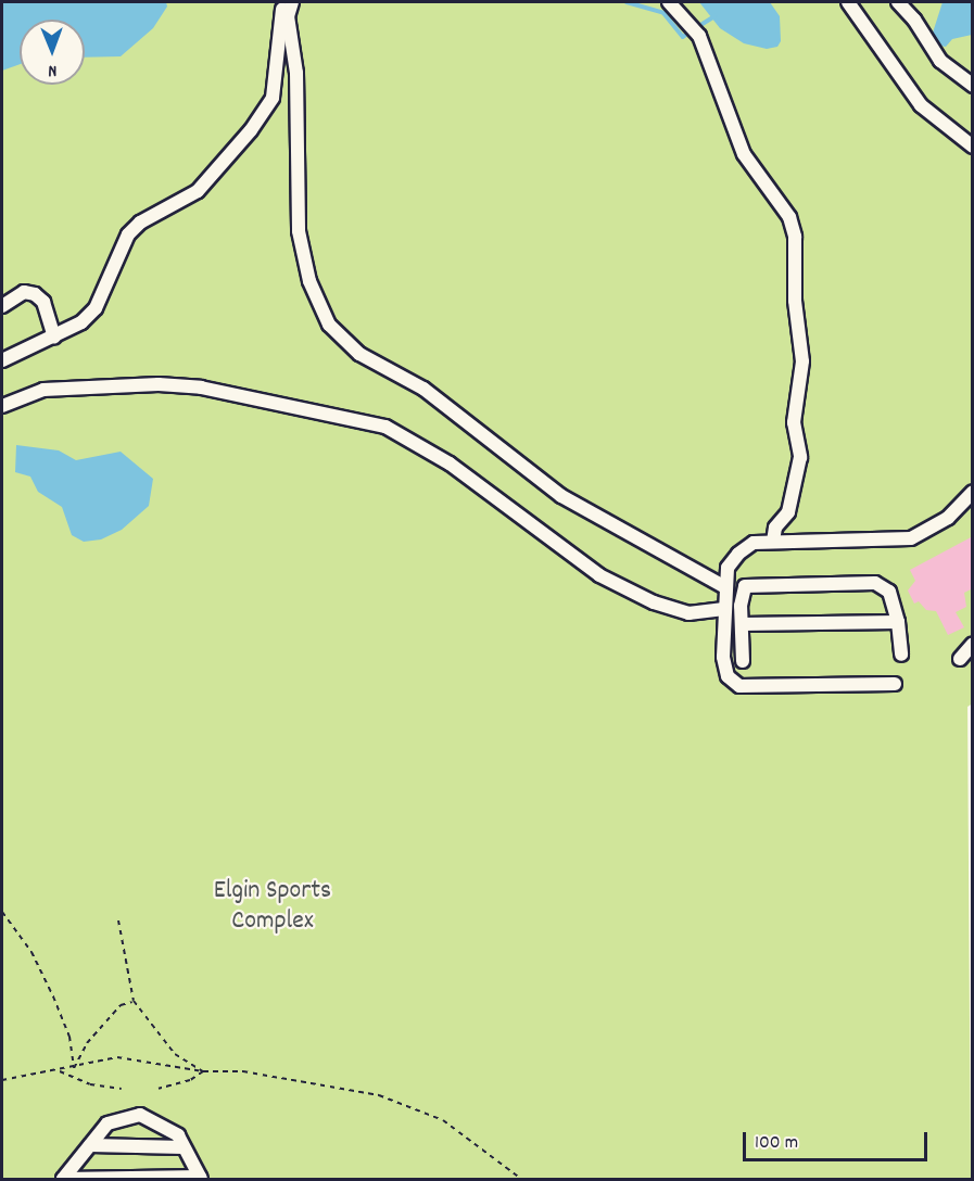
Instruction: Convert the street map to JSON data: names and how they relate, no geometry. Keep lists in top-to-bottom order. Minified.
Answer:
{"parks":["Elgin Sports Complex"],"scale_bar":"100 m","north":"bottom"}
